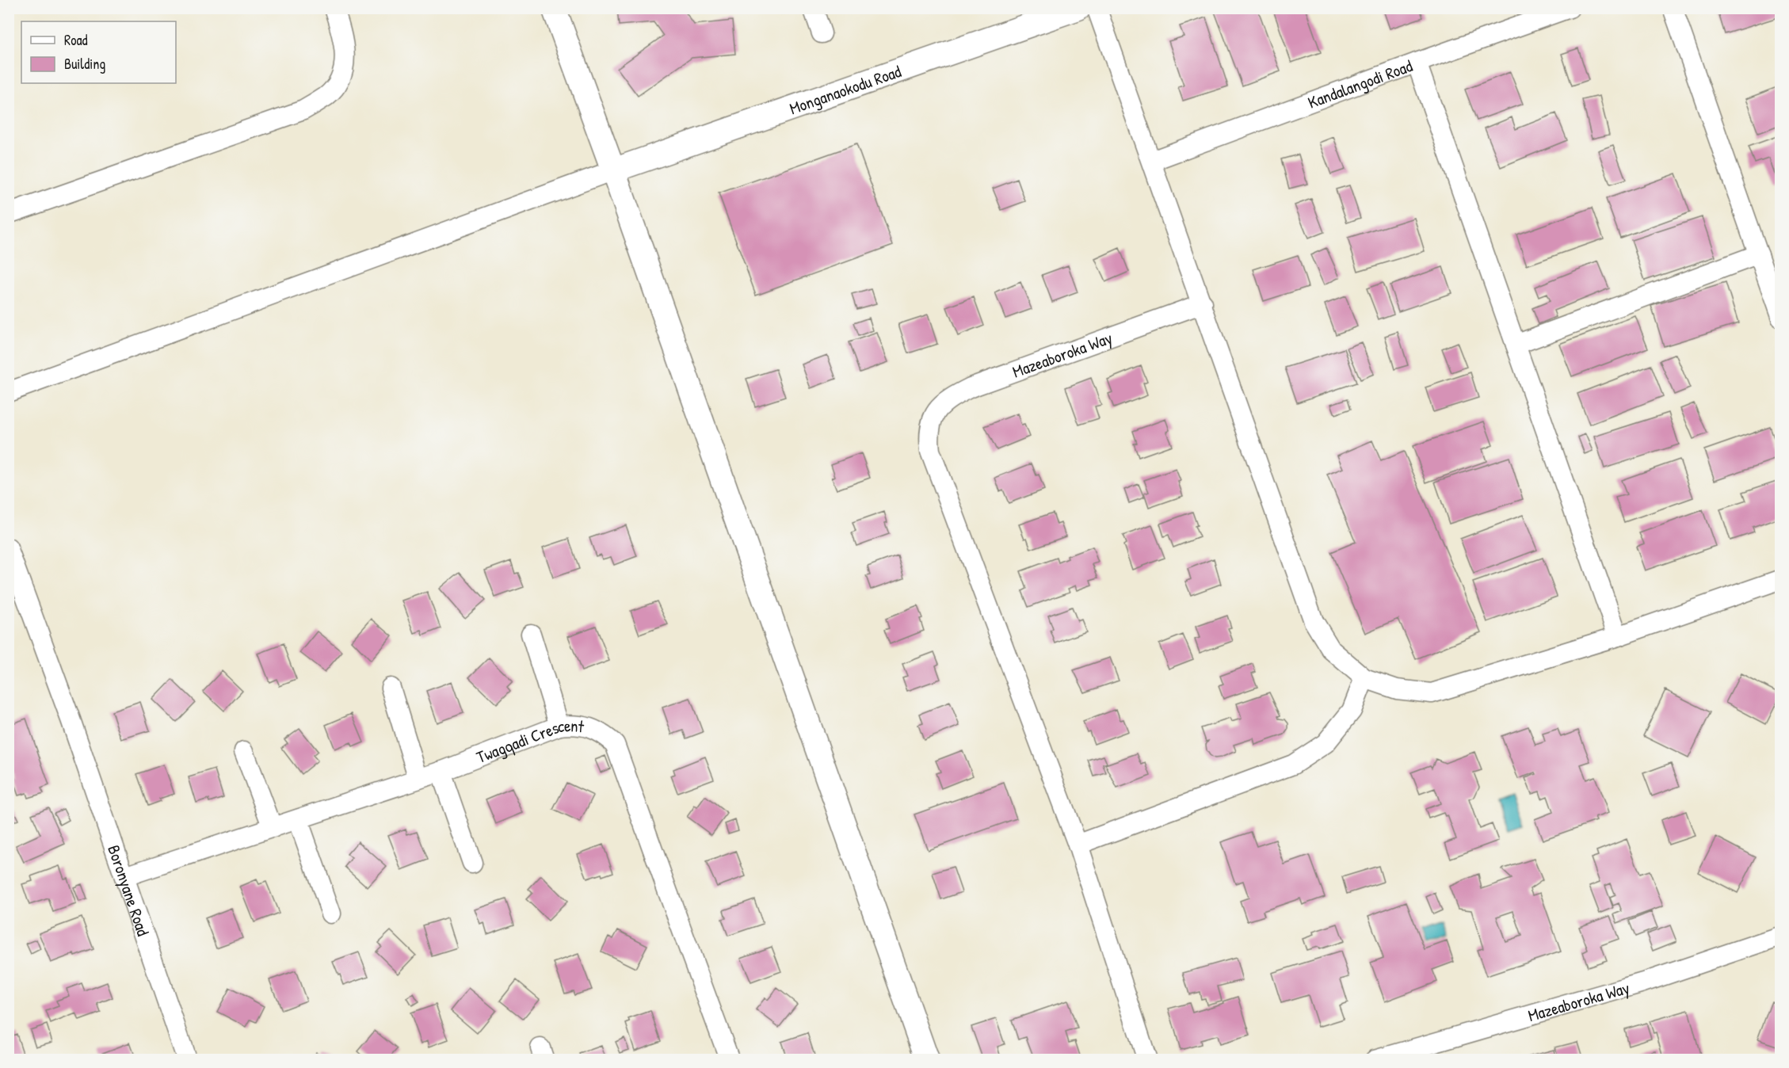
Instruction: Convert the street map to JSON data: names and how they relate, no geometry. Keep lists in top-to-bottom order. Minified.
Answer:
{"streets":{"street":["Kandalangodi Road","Monganaokodu Road","Mazeaboroka Way","Twagqadi Crescent","Boronyane Road"]},"crossings":[["Twagqadi Crescent","Boronyane Road"]],"legend":["Road","Building"]}
